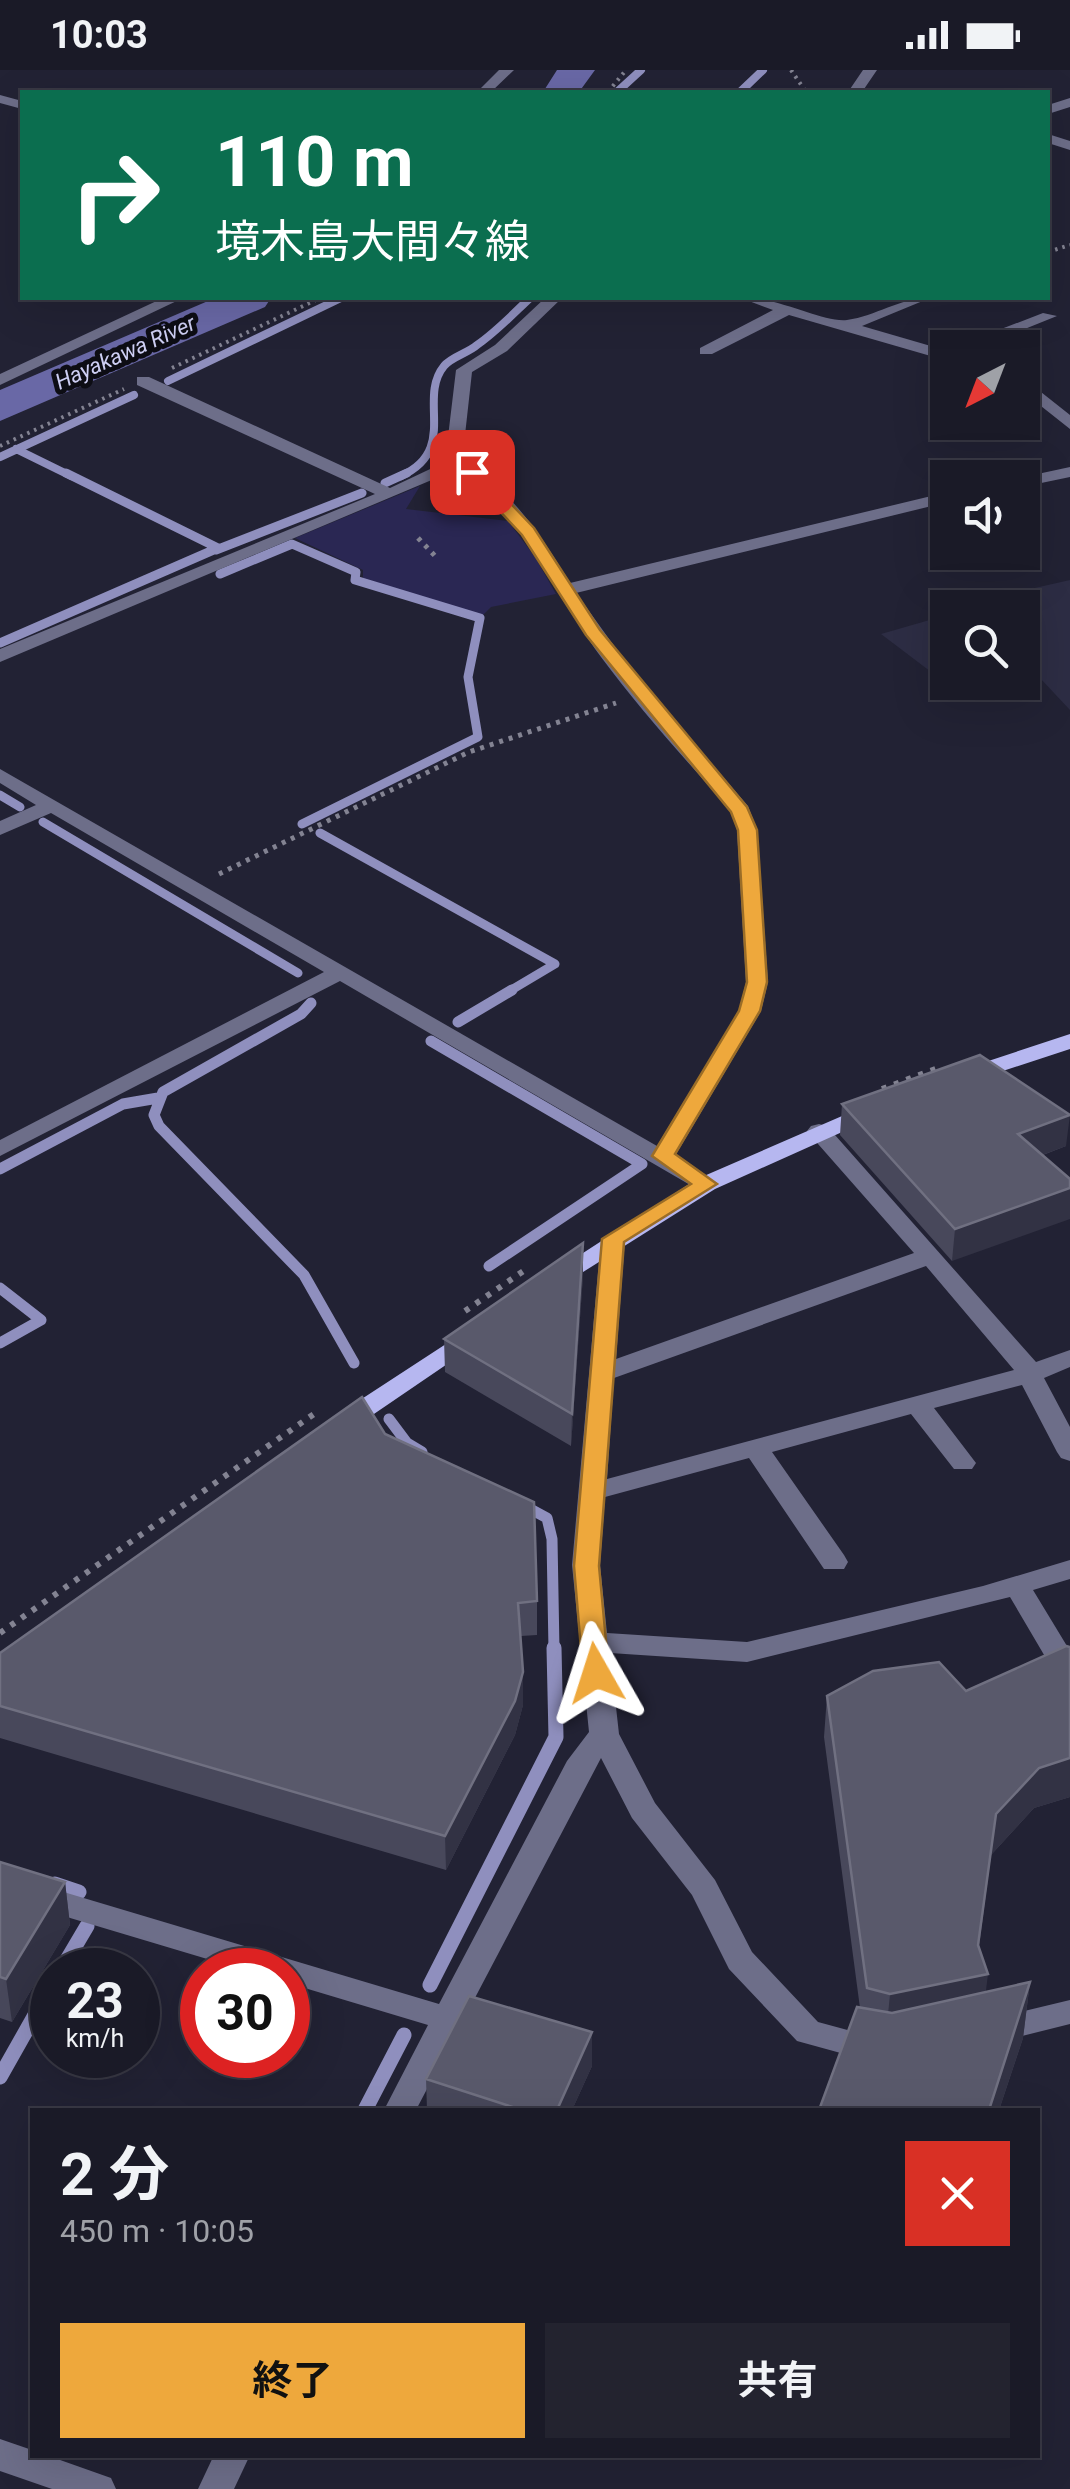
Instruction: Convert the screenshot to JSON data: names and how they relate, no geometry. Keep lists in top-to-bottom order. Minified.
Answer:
{"water":["Hayakawa River"],"north":"bottom left","page":{"status":"10:03","turn":["110 m","境木島大間々線"],"speed":"23 km/h","limit":"30","heading":["2 分","450 m · 10:05"],"buttons":["終了","共有"]}}
